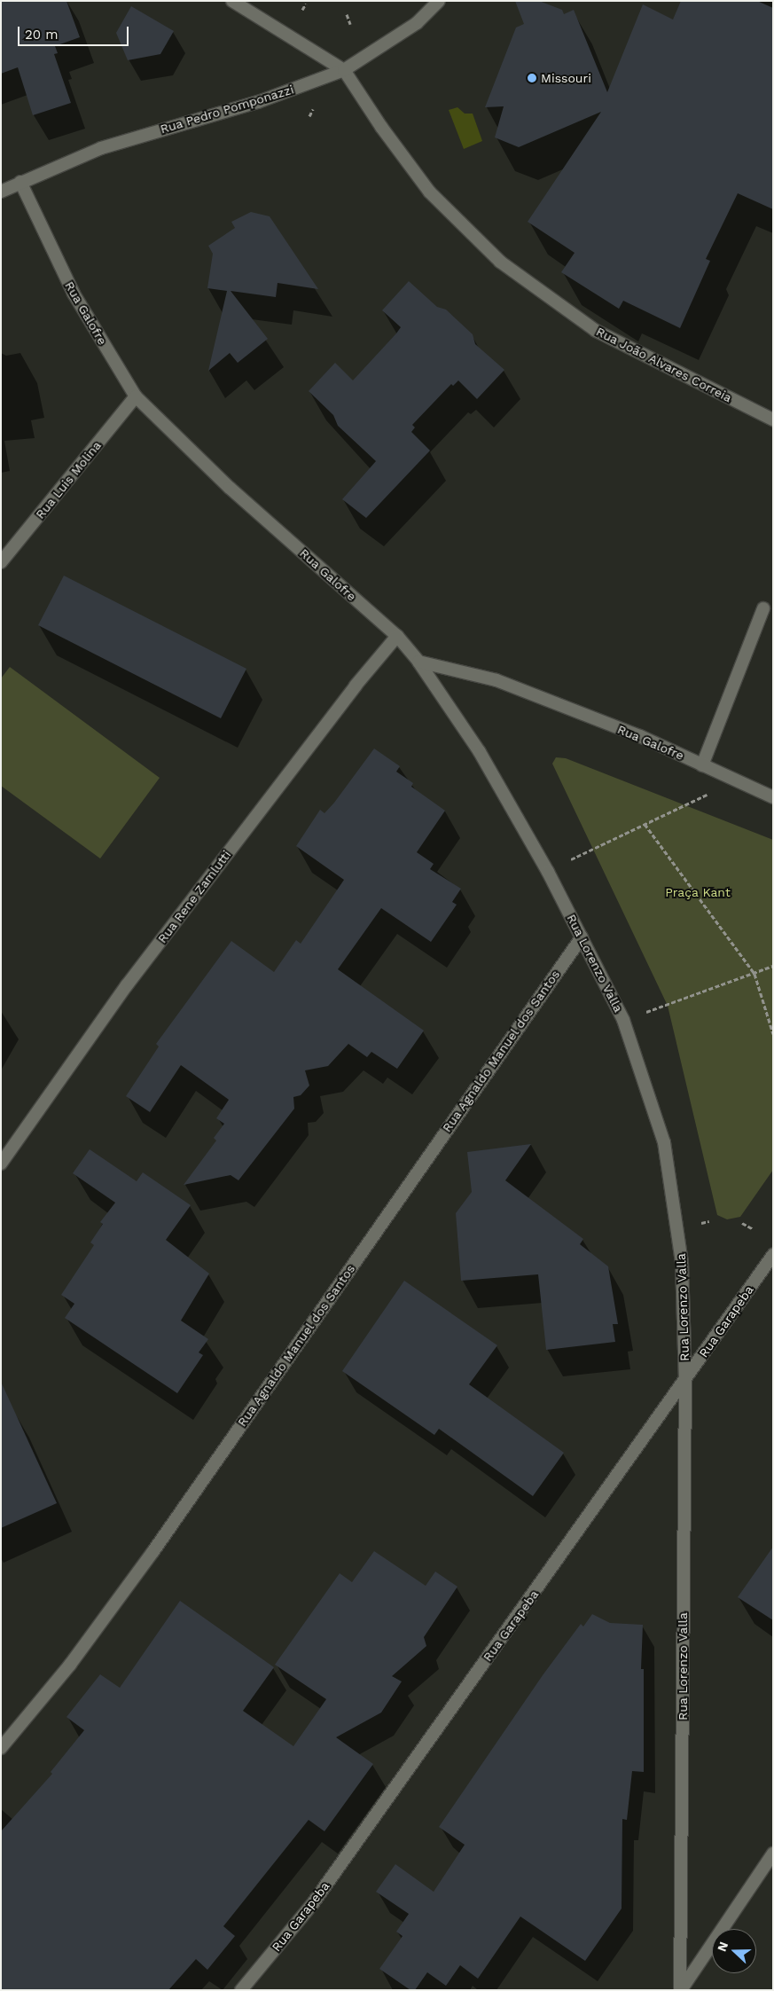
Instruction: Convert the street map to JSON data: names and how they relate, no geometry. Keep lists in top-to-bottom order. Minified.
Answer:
{"streets":{"street":["Rua Pedro Pomponazzi","Rua Galofre","Rua João Alvares Correia","Rua Luis Molina","Rua Rene Zamlutti","Rua Lorenzo Valla","Rua Agnaldo Manuel dos Santos","Rua Garapeba"]},"crossings":[["Rua Pedro Pomponazzi","Rua Galofre"],["Rua Pedro Pomponazzi","Rua João Alvares Correia"],["Rua Galofre","Rua Luis Molina"],["Rua Galofre","Rua Rene Zamlutti"],["Rua Galofre","Rua Lorenzo Valla"],["Rua Lorenzo Valla","Rua Agnaldo Manuel dos Santos"],["Rua Lorenzo Valla","Rua Garapeba"]],"parks":["Praça Kant"],"places":["Missouri"],"scale_bar":"20 m","north":"left"}
